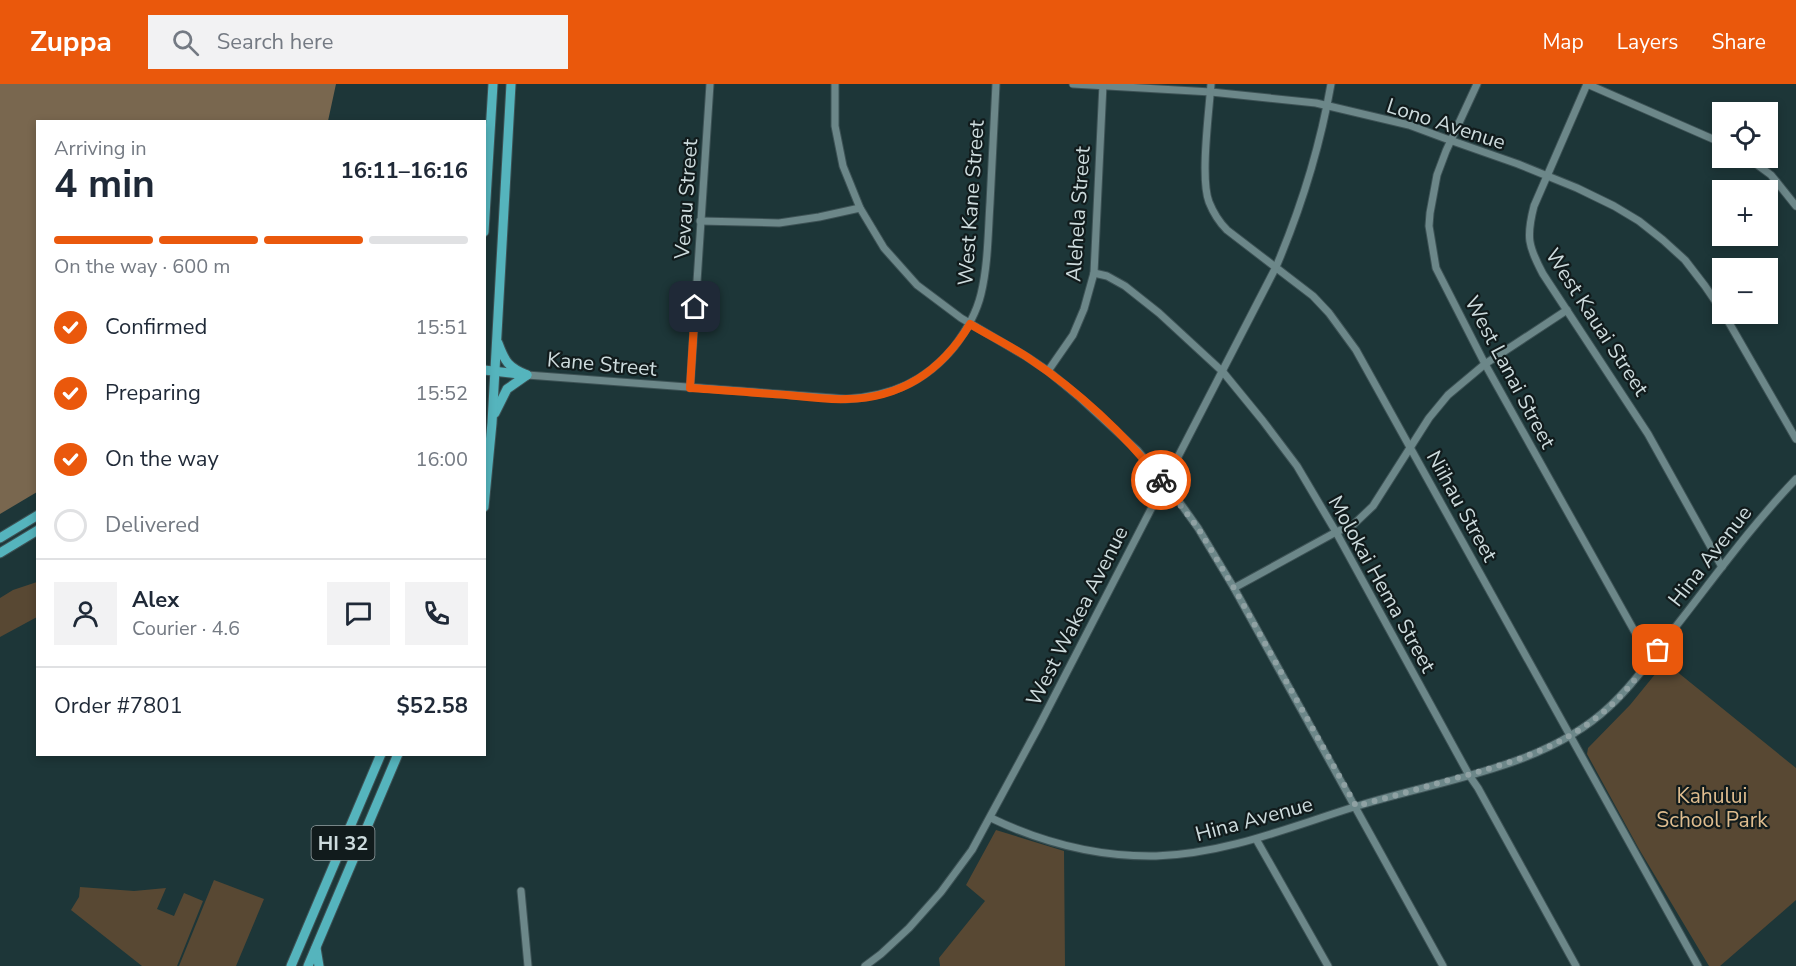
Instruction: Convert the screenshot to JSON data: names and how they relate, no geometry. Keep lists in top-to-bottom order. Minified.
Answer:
{"streets":{"main road":["HI 32"],"street":["Lono Avenue","Vevau Street","West Kane Street","Alehela Street","West Kauai Street","Kane Street","West Lanai Street","Niihau Street","Hina Avenue","Molokai Hema Street","West Wakea Avenue"]},"crossings":[["Lono Avenue","Alehela Street"],["Lono Avenue","West Kauai Street"],["Lono Avenue","West Lanai Street"],["Lono Avenue","Niihau Street"],["Lono Avenue","West Wakea Avenue"],["Vevau Street","Kane Street"],["West Kane Street","Kane Street"],["Alehela Street","Molokai Hema Street"],["West Kauai Street","Hina Avenue"],["West Lanai Street","Hina Avenue"],["Niihau Street","Hina Avenue"],["Niihau Street","West Wakea Avenue"],["Hina Avenue","Molokai Hema Street"],["Hina Avenue","West Wakea Avenue"],["Molokai Hema Street","West Wakea Avenue"]],"parks":["Kahului School Park"],"page":{"header":"Zuppa","search":"Search here","nav":["Map","Layers","Share"],"map_buttons":["+","−"],"heading":["4 min","Arriving in","16:11–16:16"],"panel":["Alex","Courier · 4.6","Order #7801","$52.58"],"bar":"On the way · 600 m","list":[["Confirmed","15:51"],["Preparing","15:52"],["On the way","16:00"],"Delivered"]}}
